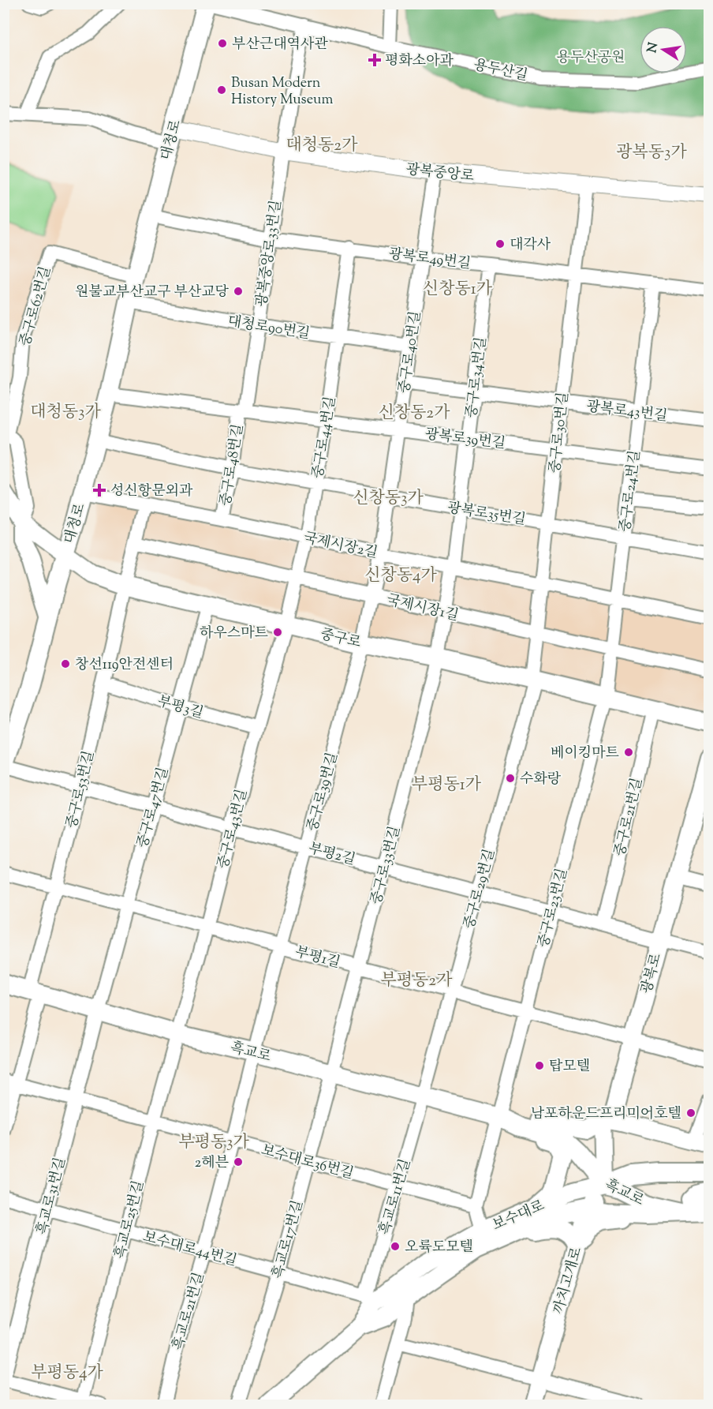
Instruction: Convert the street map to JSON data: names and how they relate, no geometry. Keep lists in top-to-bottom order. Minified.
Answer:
{"streets":{"main road":["대청로","중구로","광복로","흑교로","보수대로","까치고개로"],"street":["용두산길","광복중앙로","광복중앙로33번길","광복로49번길","중구로62번길","대청로90번길","중구로40번길","중구로34번길","광복로43번길","중구로30번길","중구로44번길","광복로39번길","중구로48번길","중구로24번길","광복로35번길","국제시장2길","국제시장1길","부평3길","중구로53번길","중구로39번길","중구로47번길","중구로21번길","중구로43번길","부평2길","중구로33번길","중구로29번길","중구로23번길","부평1길","보수대로36번길","흑교로31번길","흑교로11번길","흑교로25번길","흑교로17번길","보수대로44번길","흑교로21번길"]},"crossings":[["용두산길","광복중앙로33번길"],["대청로","광복중앙로"],["대청로","광복로49번길"],["대청로","중구로62번길"],["대청로","대청로90번길"],["대청로","광복로39번길"],["대청로","광복로35번길"],["대청로","국제시장2길"],["대청로","중구로"],["대청로","부평2길"],["광복중앙로","광복중앙로33번길"],["광복중앙로","중구로40번길"],["광복중앙로","중구로30번길"],["광복중앙로33번길","광복로49번길"],["광복중앙로33번길","대청로90번길"],["광복중앙로33번길","광복로39번길"],["광복중앙로33번길","중구로48번길"],["광복로49번길","중구로40번길"],["광복로49번길","중구로34번길"],["광복로49번길","중구로30번길"],["광복로49번길","중구로44번길"],["광복로49번길","중구로24번길"],["중구로62번길","중구로"],["대청로90번길","중구로40번길"],["대청로90번길","중구로44번길"],["중구로40번길","광복로43번길"],["중구로40번길","광복로39번길"],["중구로40번길","광복로35번길"],["중구로40번길","국제시장2길"],["중구로40번길","국제시장1길"],["중구로40번길","중구로"],["중구로40번길","중구로39번길"],["중구로34번길","광복로43번길"],["중구로34번길","광복로39번길"],["중구로34번길","광복로35번길"],["중구로34번길","국제시장2길"],["중구로34번길","국제시장1길"],["중구로34번길","중구로"],["중구로34번길","중구로33번길"],["광복로43번길","중구로30번길"],["광복로43번길","중구로24번길"],["중구로30번길","광복로39번길"],["중구로30번길","광복로35번길"],["중구로30번길","국제시장2길"],["중구로30번길","국제시장1길"],["중구로30번길","중구로"],["중구로30번길","중구로29번길"],["중구로44번길","광복로39번길"],["중구로44번길","광복로35번길"],["중구로44번길","국제시장2길"],["중구로44번길","국제시장1길"],["중구로44번길","중구로"],["중구로44번길","중구로43번길"],["광복로39번길","중구로48번길"],["광복로39번길","중구로24번길"],["중구로48번길","광복로35번길"],["중구로48번길","국제시장2길"],["중구로24번길","광복로35번길"],["중구로24번길","국제시장2길"],["중구로24번길","국제시장1길"],["중구로24번길","중구로"],["중구로24번길","중구로23번길"],["국제시장2길","중구로53번길"],["국제시장1길","중구로53번길"],["중구로","중구로53번길"],["중구로","중구로39번길"],["중구로","중구로47번길"],["중구로","중구로21번길"],["중구로","중구로43번길"],["중구로","중구로33번길"],["중구로","중구로29번길"],["중구로","중구로23번길"],["부평3길","중구로53번길"],["부평3길","중구로47번길"],["부평3길","중구로43번길"],["중구로53번길","부평2길"],["중구로53번길","부평1길"],["중구로53번길","흑교로"],["중구로53번길","보수대로36번길"],["중구로39번길","부평2길"],["중구로39번길","부평1길"],["중구로39번길","흑교로"],["중구로39번길","흑교로21번길"],["중구로47번길","부평2길"],["중구로47번길","부평1길"],["중구로47번길","흑교로"],["중구로47번길","흑교로31번길"],["중구로21번길","부평2길"],["중구로43번길","부평2길"],["중구로43번길","부평1길"],["중구로43번길","흑교로"],["중구로43번길","흑교로25번길"],["부평2길","중구로33번길"],["부평2길","중구로29번길"],["부평2길","중구로23번길"],["부평2길","광복로"],["중구로33번길","부평1길"],["중구로33번길","흑교로"],["중구로33번길","흑교로17번길"],["중구로29번길","부평1길"],["중구로29번길","흑교로"],["중구로29번길","흑교로11번길"],["중구로23번길","부평1길"],["중구로23번길","흑교로"],["중구로23번길","보수대로36번길"],["부평1길","광복로"],["광복로","흑교로"],["흑교로","흑교로31번길"],["흑교로","흑교로11번길"],["흑교로","보수대로"],["흑교로","흑교로25번길"],["흑교로","흑교로17번길"],["흑교로","까치고개로"],["흑교로","흑교로21번길"],["보수대로36번길","흑교로31번길"],["보수대로36번길","흑교로11번길"],["보수대로36번길","흑교로25번길"],["보수대로36번길","흑교로17번길"],["보수대로36번길","흑교로21번길"],["흑교로31번길","보수대로44번길"],["흑교로11번길","보수대로"],["흑교로11번길","보수대로44번길"],["보수대로","보수대로44번길"],["보수대로","까치고개로"],["흑교로25번길","보수대로44번길"],["흑교로17번길","보수대로44번길"],["보수대로44번길","흑교로21번길"]],"districts":["대청동2가","광복동3가","신창동1가","대청동3가","신창동2가","신창동3가","신창동4가","부평동1가","부평동2가","부평동3가","부평동4가"],"parks":["용두산공원"],"places":{"other":["부산근대역사관","Busan Modern History Museum","대각사","원불교부산교구 부산교당","하우스마트","창선119안전센터","베이킹마트","수화랑","탑모텔","남포하운드프리미어호텔","2헤븐","오륙도모텔"],"health":["평화소아과","성신항문외과"]},"north":"left"}
